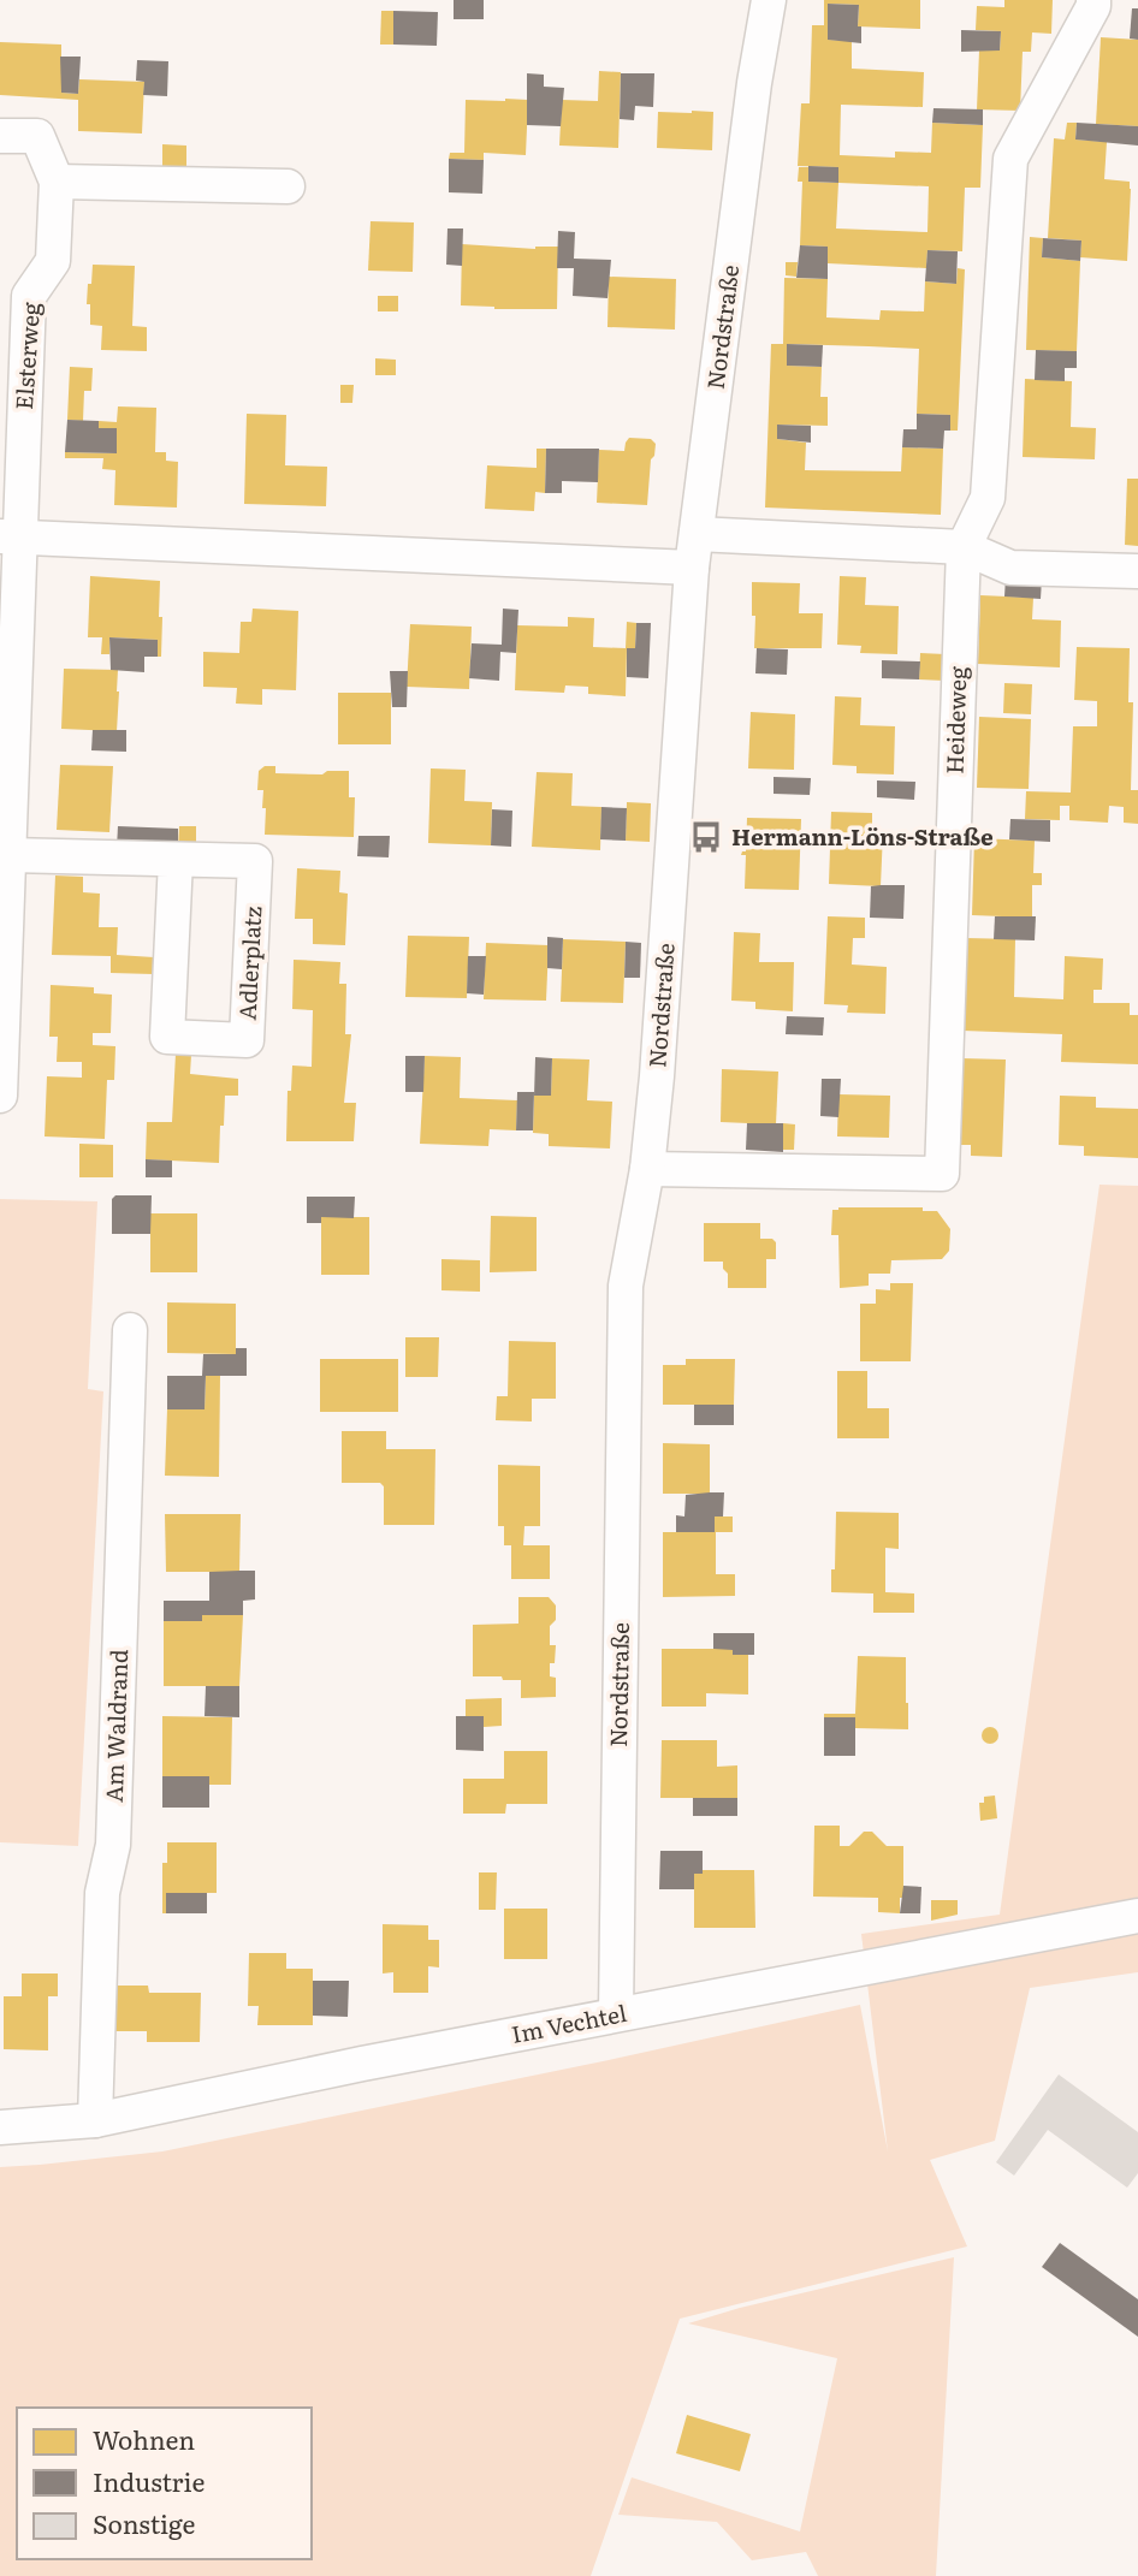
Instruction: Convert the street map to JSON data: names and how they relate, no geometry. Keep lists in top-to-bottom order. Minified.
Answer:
{"streets":{"street":["Nordstraße","Elsterweg","Heideweg","Adlerplatz","Am Waldrand","Im Vechtel"]},"crossings":[["Nordstraße","Heideweg"],["Nordstraße","Im Vechtel"],["Elsterweg","Adlerplatz"],["Am Waldrand","Im Vechtel"]],"places":{"bus stop":["Hermann-Löns-Straße"]},"legend":["Wohnen","Industrie","Sonstige"]}
